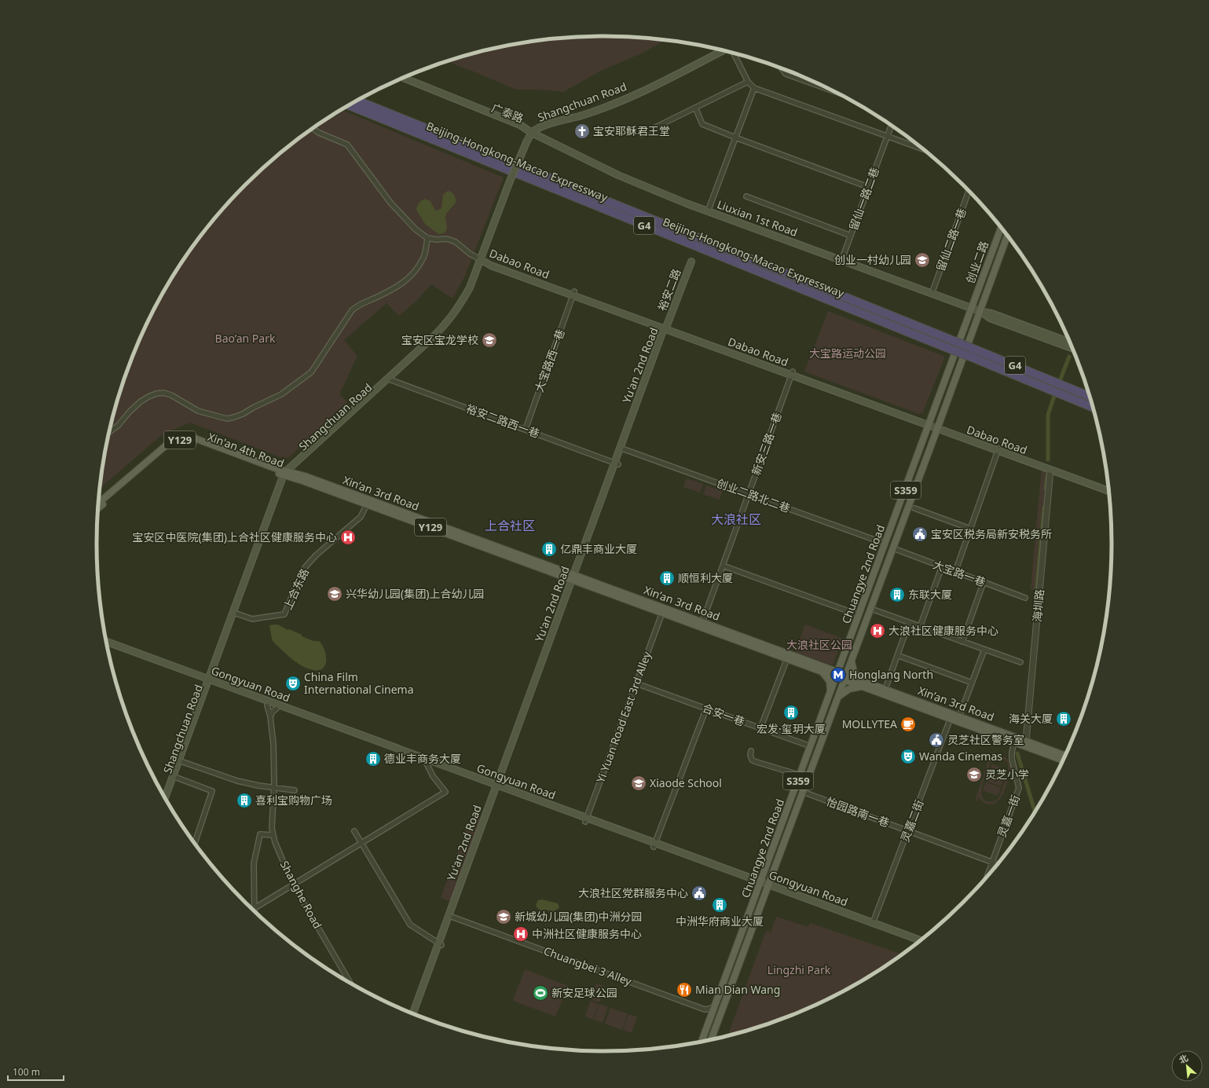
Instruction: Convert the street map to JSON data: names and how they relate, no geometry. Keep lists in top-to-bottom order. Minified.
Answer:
{"streets":{"highway":["Beijing-Hongkong-Macao Expressway","G4"],"main road":["Shangchuan Road","广泰路","Liuxian 1st Road","创业二路","Dabao Road","裕安二路","Yu'an 2nd Road","Y129","Xin'an 4th Road","S359","Xin’an 3rd Road","Chuangye 2nd Road","Gongyuan Road"],"street":["留仙一路二巷","留仙二路一巷","大宝路西一巷","裕安二路西一巷","新安三路一巷","创业二路北二巷","大宝路一巷","上合东路","海圳路","合安一巷","Yi Yuan Road East 3rd Alley","怡园路南一巷","灵嘉一街","灵嘉二街","Shanghe Road","Chuangbei 3 Alley"]},"crossings":[["Shangchuan Road","广泰路"],["Shangchuan Road","Liuxian 1st Road"],["Shangchuan Road","Dabao Road"],["Shangchuan Road","裕安二路西一巷"],["Shangchuan Road","Xin'an 4th Road"],["Shangchuan Road","Xin’an 3rd Road"],["Shangchuan Road","上合东路"],["Shangchuan Road","Gongyuan Road"],["广泰路","Liuxian 1st Road"],["留仙一路二巷","Liuxian 1st Road"],["Liuxian 1st Road","留仙二路一巷"],["Liuxian 1st Road","创业二路"],["Liuxian 1st Road","Chuangye 2nd Road"],["创业二路","Chuangye 2nd Road"],["Dabao Road","裕安二路"],["Dabao Road","大宝路西一巷"],["Dabao Road","Yu'an 2nd Road"],["Dabao Road","新安三路一巷"],["Dabao Road","Chuangye 2nd Road"],["Dabao Road","海圳路"],["裕安二路","Yu'an 2nd Road"],["大宝路西一巷","裕安二路西一巷"],["Yu'an 2nd Road","裕安二路西一巷"],["Yu'an 2nd Road","Xin’an 3rd Road"],["Yu'an 2nd Road","创业二路北二巷"],["Yu'an 2nd Road","Gongyuan Road"],["Yu'an 2nd Road","Chuangbei 3 Alley"],["新安三路一巷","Xin’an 3rd Road"],["新安三路一巷","创业二路北二巷"],["Xin'an 4th Road","Xin’an 3rd Road"],["S359","Chuangye 2nd Road"],["Xin’an 3rd Road","Chuangye 2nd Road"],["Xin’an 3rd Road","上合东路"],["Xin’an 3rd Road","海圳路"],["Xin’an 3rd Road","Yi Yuan Road East 3rd Alley"],["Xin’an 3rd Road","灵嘉一街"],["Xin’an 3rd Road","灵嘉二街"],["创业二路北二巷","Chuangye 2nd Road"],["大宝路一巷","Chuangye 2nd Road"],["Chuangye 2nd Road","Gongyuan Road"],["Chuangye 2nd Road","合安一巷"],["Chuangye 2nd Road","怡园路南一巷"],["Gongyuan Road","Yi Yuan Road East 3rd Alley"],["Gongyuan Road","灵嘉二街"],["Gongyuan Road","Shanghe Road"],["合安一巷","Yi Yuan Road East 3rd Alley"],["怡园路南一巷","灵嘉一街"],["怡园路南一巷","灵嘉二街"]],"districts":["大浪社区","上合社区"],"parks":["Bao’an Park","大宝路运动公园","大浪社区公园","Lingzhi Park"],"places":{"church":["宝安耶稣君王堂"],"school or university":["创业一村幼儿园","宝安区宝龙学校","兴华幼儿园(集团)上合幼儿园","灵芝小学","Xiaode School","新城幼儿园(集团)中洲分园"],"public building":["宝安区税务局新安税务所","灵芝社区警务室","大浪社区党群服务中心"],"hospital":["宝安区中医院(集团)上合社区健康服务中心","大浪社区健康服务中心","中洲社区健康服务中心"],"building":["亿鼎丰商业大厦","顺恒利大厦","东联大厦","宏发·玺玥大厦","海关大厦","德业丰商务大厦","喜利宝购物广场","中洲华府商业大厦"],"metro station":["Honglang North"],"theatre":["China Film International Cinema","Wanda Cinemas"],"cafe":["MOLLYTEA"],"restaurant":["Mian Dian Wang"],"sports":["新安足球公园"]},"scale_bar":"100 m","north":"top left"}
